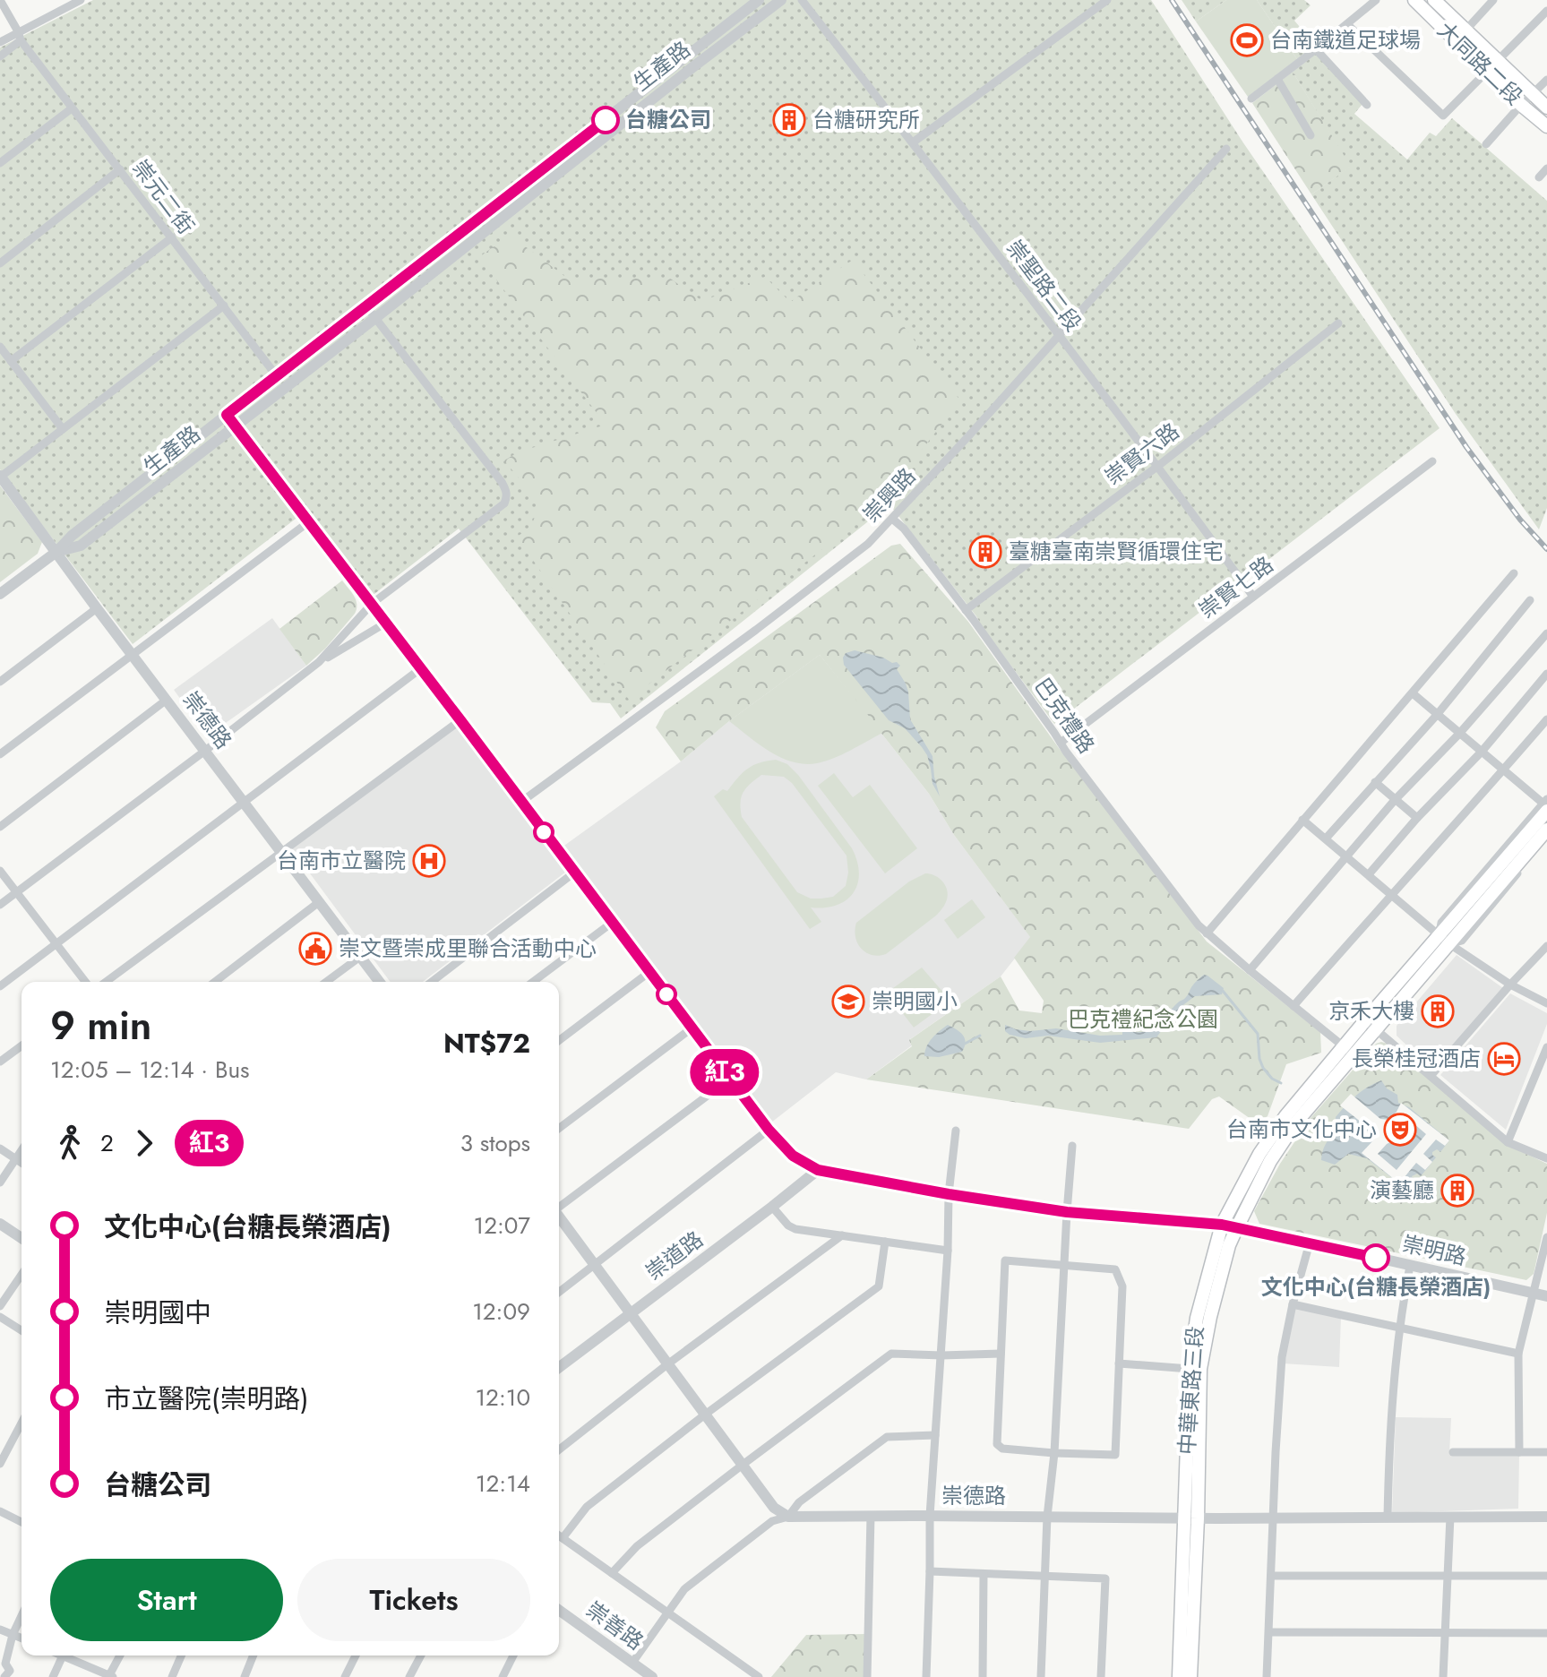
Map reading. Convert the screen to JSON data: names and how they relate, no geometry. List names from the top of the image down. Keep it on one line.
{"streets":{"main road":["大同路二段","中華東路三段"],"street":["生產路","崇元二街","崇聖路二段","崇賢六路","崇興路","崇賢七路","巴克禮路","崇德路","崇明路","崇道路","崇善路"]},"crossings":[["生產路","崇元二街"],["生產路","崇德路"],["生產路","崇明路"],["崇聖路二段","崇賢六路"],["崇聖路二段","崇興路"],["崇聖路二段","崇賢七路"],["崇賢六路","巴克禮路"],["崇興路","巴克禮路"],["崇興路","崇明路"],["崇賢七路","巴克禮路"],["巴克禮路","中華東路三段"],["崇德路","中華東路三段"],["崇明路","崇道路"],["崇明路","中華東路三段"]],"parks":["巴克禮紀念公園"],"places":{"sports":["台南鐵道足球場"],"other":["台糖公司","文化中心(台糖長榮酒店)"],"building":["台糖研究所","臺糖臺南崇賢循環住宅","京禾大樓","演藝廳"],"hospital":["台南市立醫院"],"public building":["崇文暨崇成里聯合活動中心"],"school or university":["崇明國小"],"hotel":["長榮桂冠酒店"],"theatre":["台南市文化中心"]},"lines":["bus line 紅3"],"page":{"on_map":"紅3","heading":["9 min","12:05 – 12:14 · Bus","NT$72"],"legs":["2","紅3","3 stops"],"list":[{"name":"文化中心(台糖長榮酒店)","value":"12:07"},{"name":"崇明國中","value":"12:09"},{"name":"市立醫院(崇明路)","value":"12:10"},{"name":"台糖公司","value":"12:14"}],"buttons":["Start","Tickets"]}}
